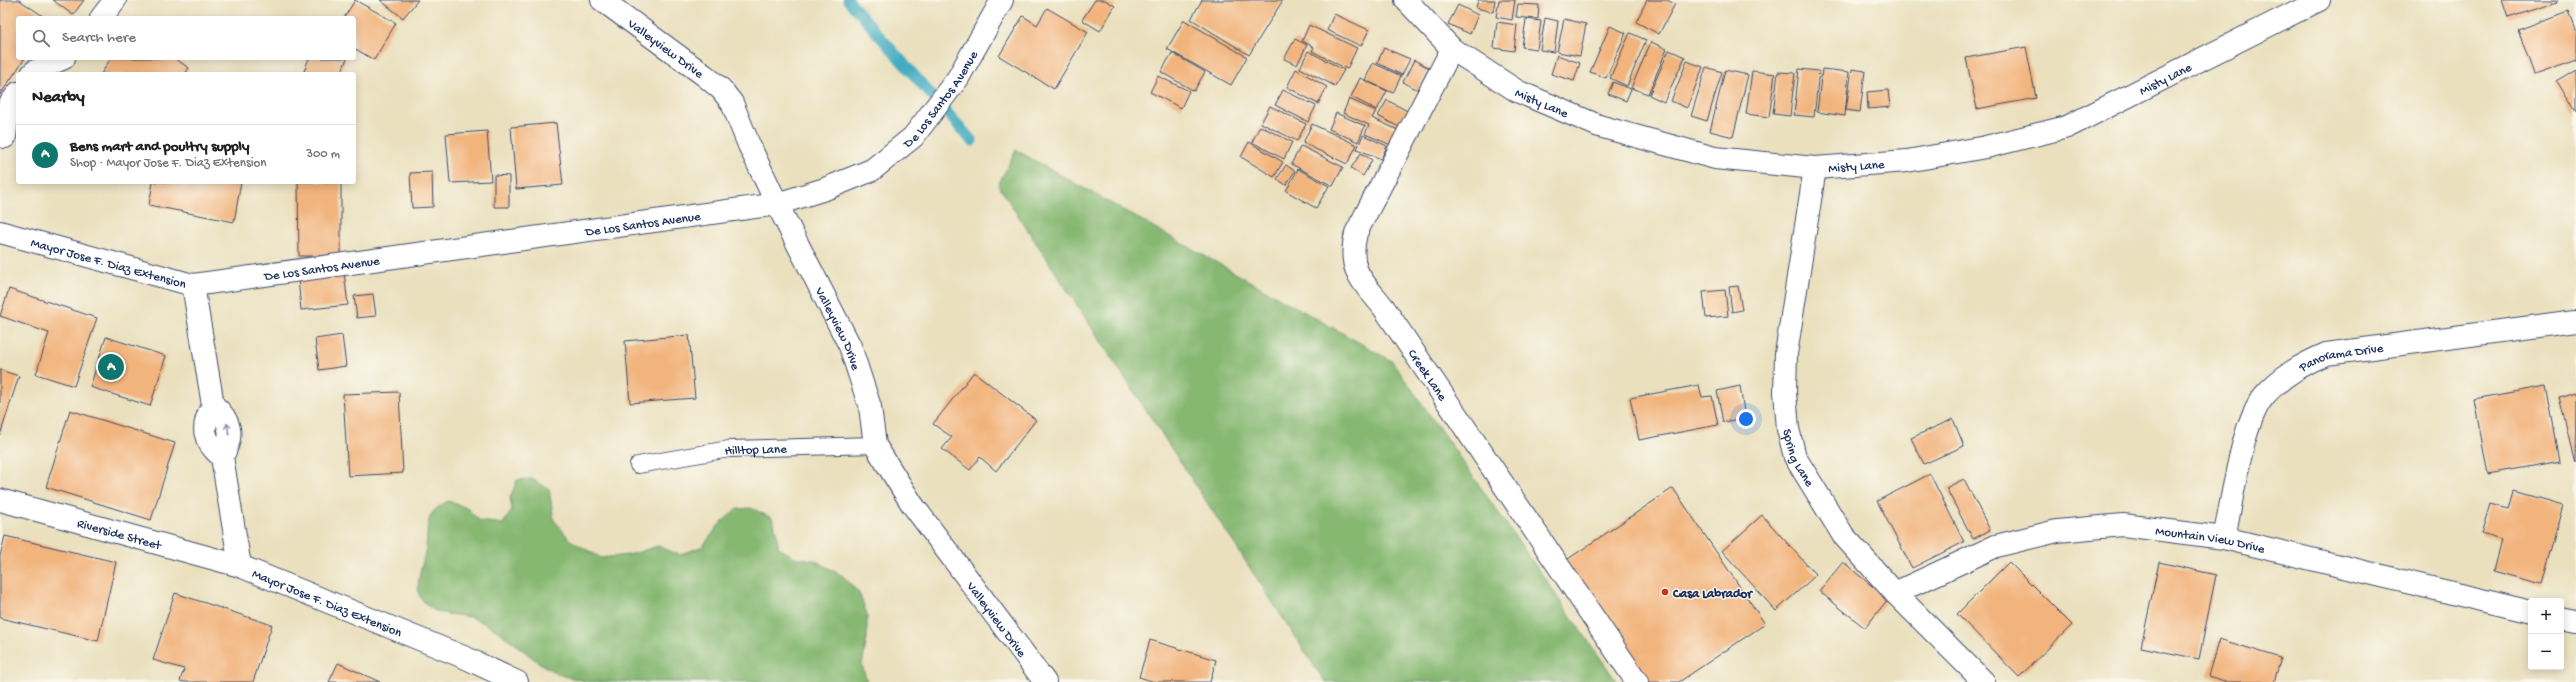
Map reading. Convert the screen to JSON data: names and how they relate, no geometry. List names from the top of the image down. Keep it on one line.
{"streets":{"street":["Valleyview Drive","Misty Lane","De Los Santos Avenue","Mayor Jose F. Diaz Extension","Panorama Drive","Creek Lane","Spring Lane","Riverside Street","Mountain View Drive"],"lane":["Hilltop Lane"]},"crossings":[["Valleyview Drive","De Los Santos Avenue"],["Valleyview Drive","Hilltop Lane"],["Misty Lane","Creek Lane"],["Misty Lane","Spring Lane"],["De Los Santos Avenue","Mayor Jose F. Diaz Extension"],["Mayor Jose F. Diaz Extension","Riverside Street"],["Panorama Drive","Mountain View Drive"],["Spring Lane","Mountain View Drive"]],"places":["Casa Labrador"],"page":{"search":"Search here","heading":"Nearby","list":[{"mark":"A","name":"Bens mart and poultry supply","note":"Shop · Mayor Jose F. Diaz Extension","value":"300 m"}],"pins":"A","map_buttons":["+","−"]}}
